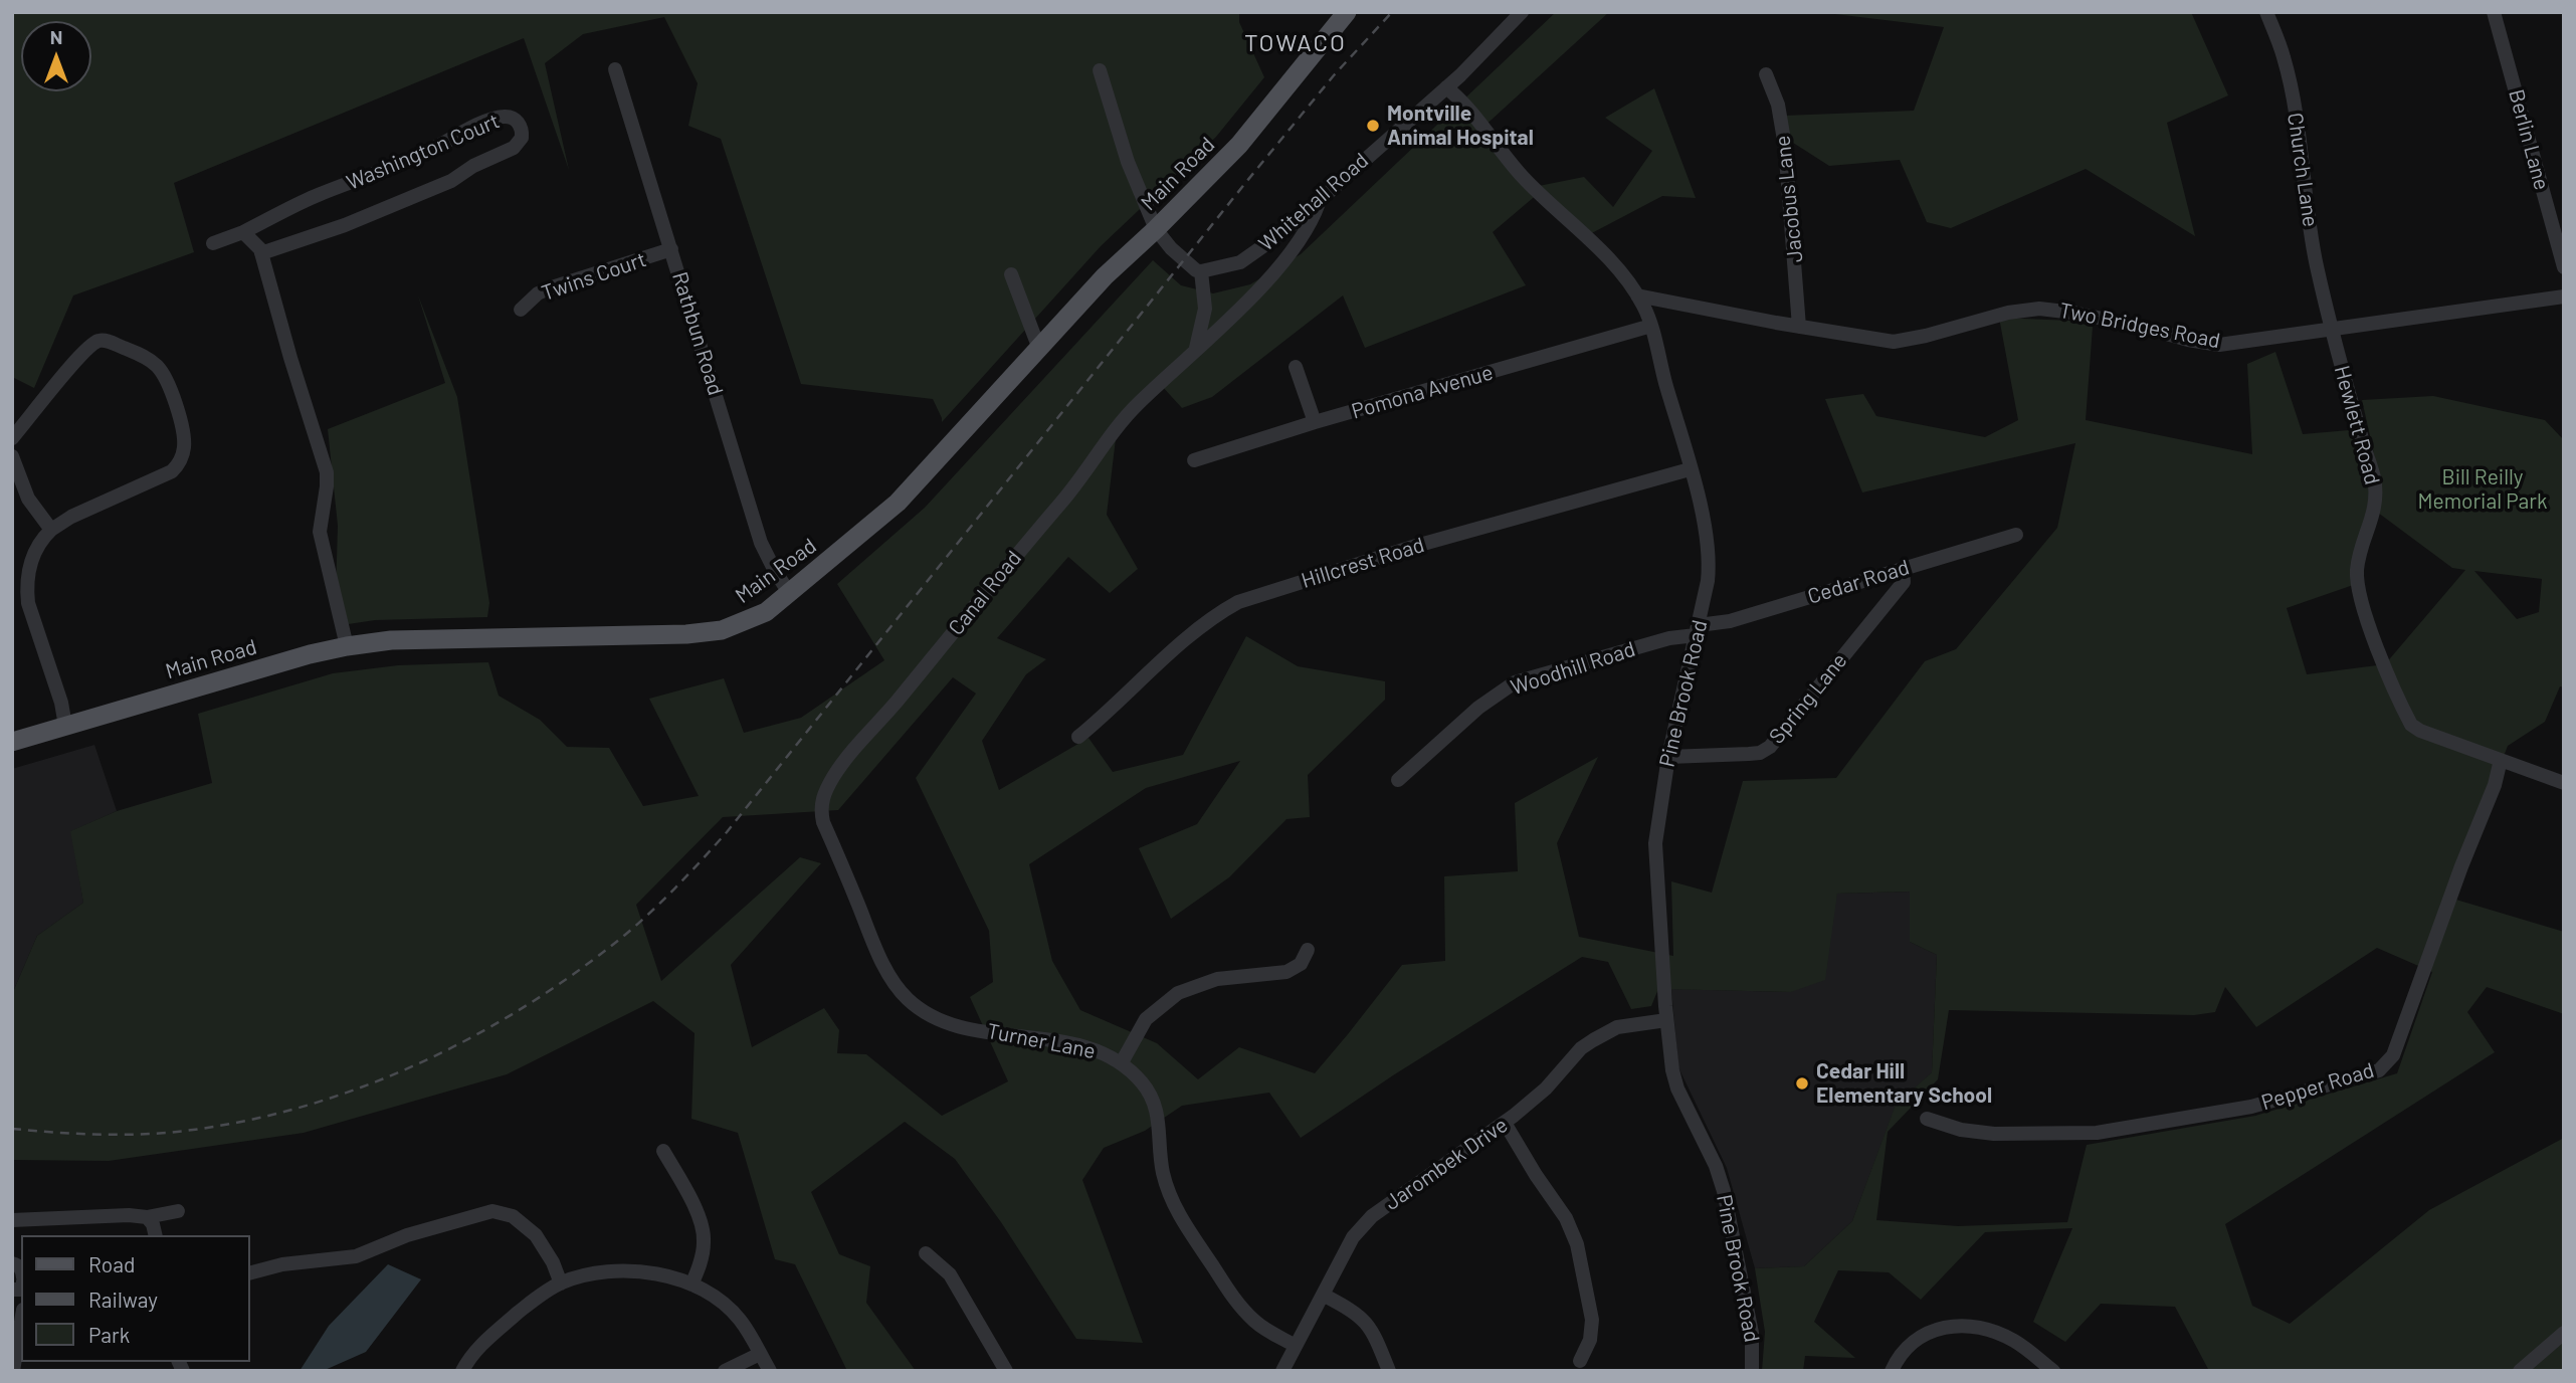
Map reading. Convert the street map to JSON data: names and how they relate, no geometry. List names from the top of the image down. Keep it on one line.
{"streets":{"main road":["Main Road"],"street":["Berlin Lane","Washington Court","Church Lane","Jacobus Lane","Whitehall Road","Twins Court","Two Bridges Road","Rathbun Road","Pomona Avenue","Hewlett Road","Hillcrest Road","Cedar Road","Canal Road","Woodhill Road","Pine Brook Road","Spring Lane","Turner Lane","Pepper Road","Jarombek Drive"]},"crossings":[["Church Lane","Two Bridges Road"],["Church Lane","Hewlett Road"],["Main Road","Rathbun Road"],["Jacobus Lane","Two Bridges Road"],["Whitehall Road","Canal Road"],["Whitehall Road","Pine Brook Road"],["Twins Court","Rathbun Road"],["Two Bridges Road","Hewlett Road"],["Two Bridges Road","Pine Brook Road"],["Pomona Avenue","Pine Brook Road"],["Hewlett Road","Pepper Road"],["Hillcrest Road","Pine Brook Road"],["Cedar Road","Woodhill Road"],["Cedar Road","Pine Brook Road"],["Cedar Road","Spring Lane"],["Canal Road","Turner Lane"],["Woodhill Road","Pine Brook Road"],["Pine Brook Road","Spring Lane"],["Pine Brook Road","Jarombek Drive"],["Turner Lane","Jarombek Drive"]],"districts":["TOWACO"],"parks":["Bill Reilly Memorial Park"],"places":["Montville Animal Hospital","Cedar Hill Elementary School"],"legend":["Road","Railway","Park"],"north":"top"}
